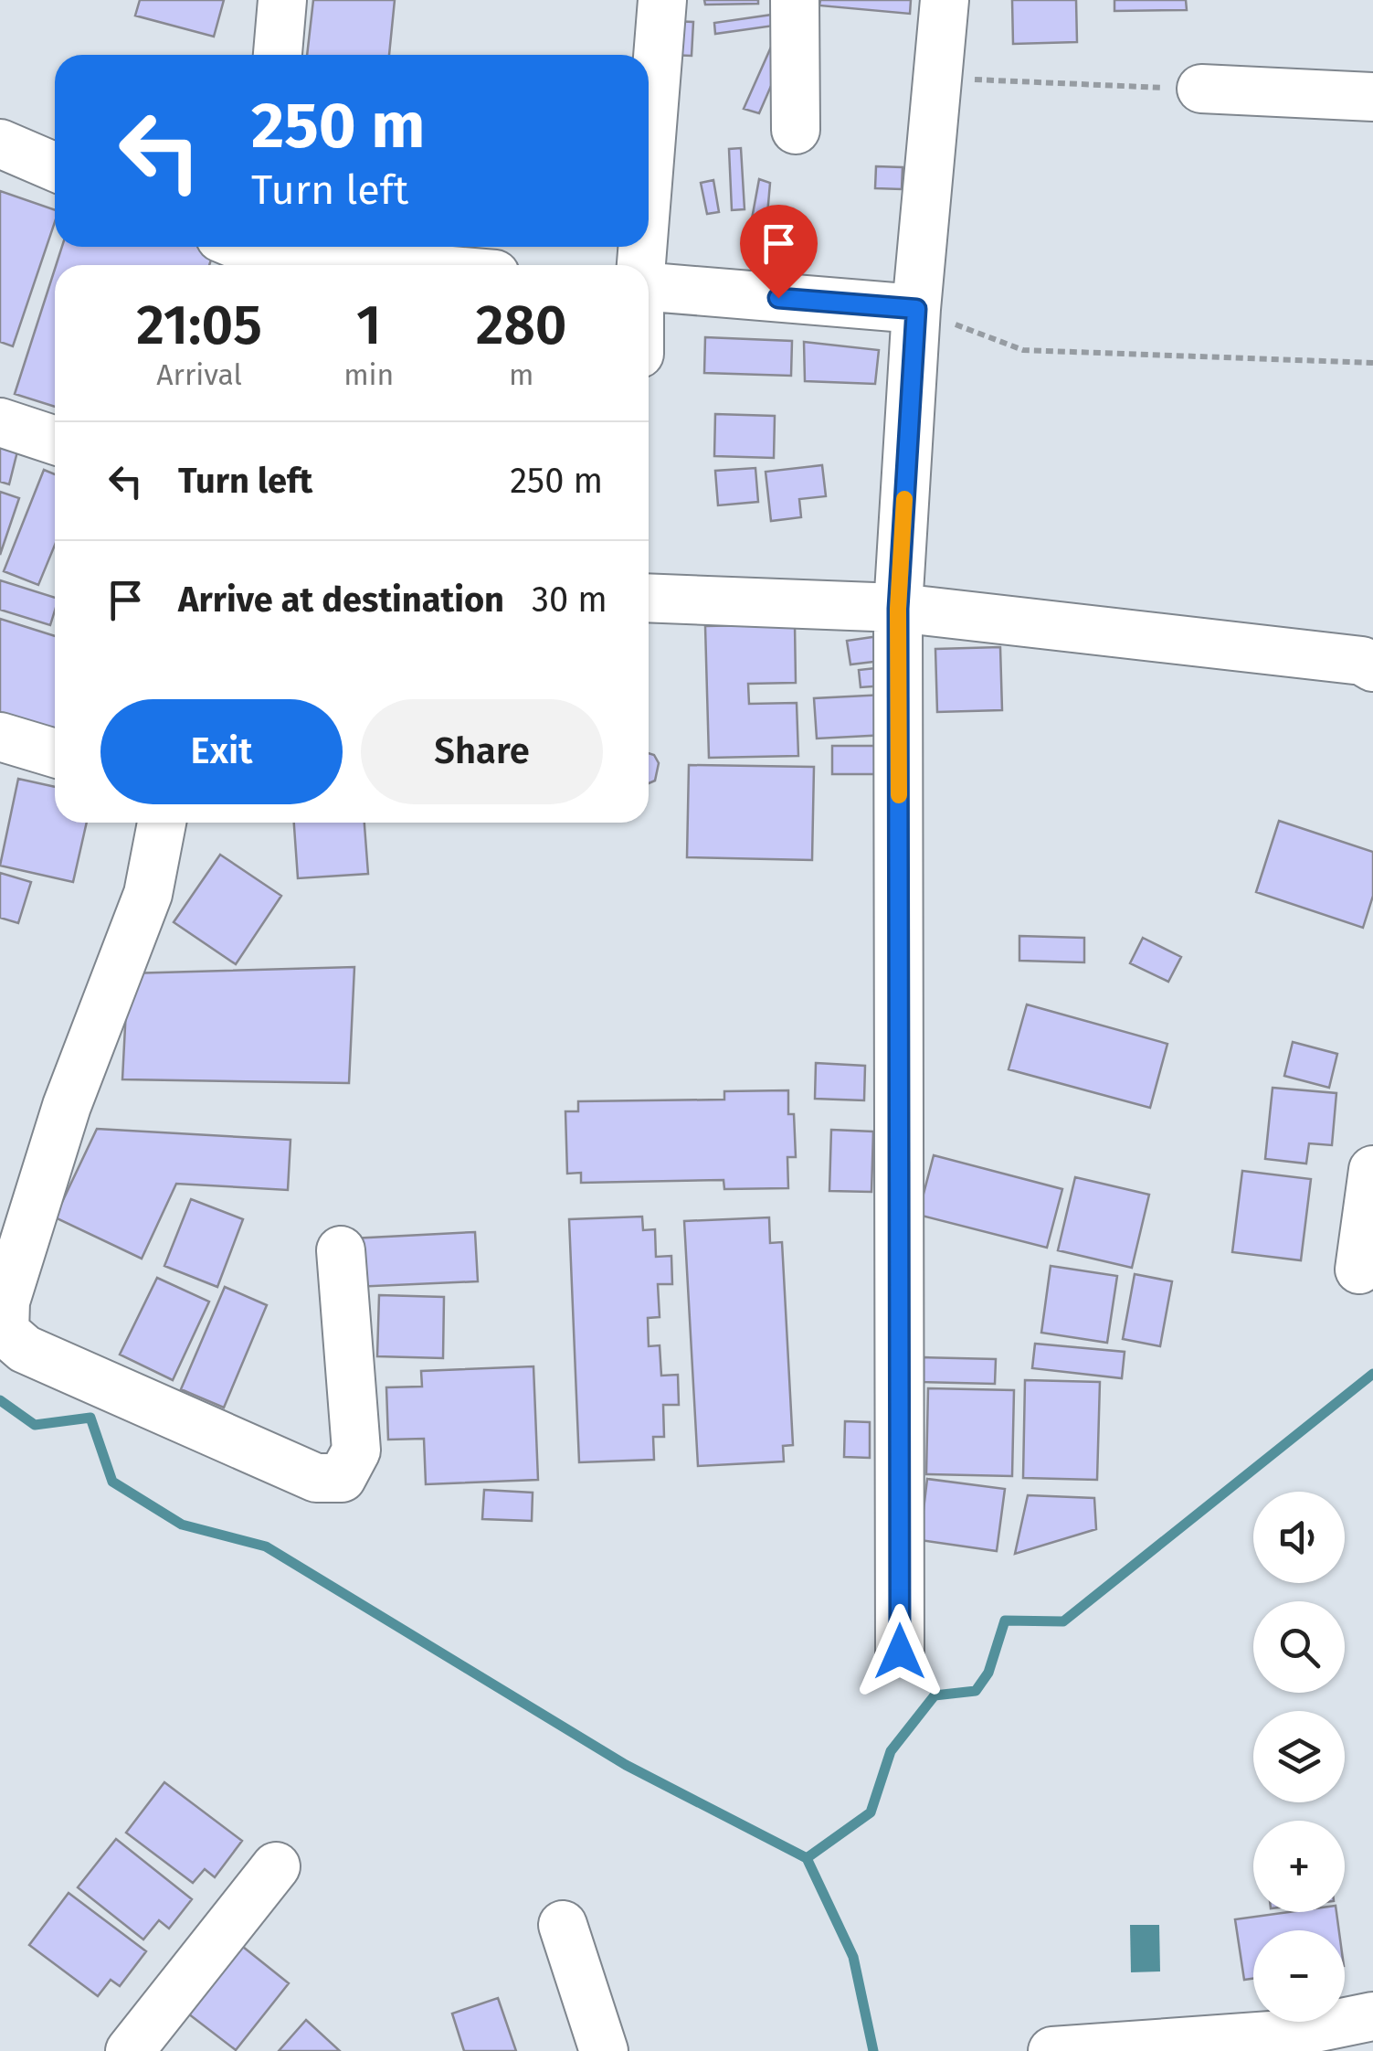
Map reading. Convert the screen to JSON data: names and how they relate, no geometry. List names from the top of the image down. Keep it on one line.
{"page":{"turn":["250 m","Turn left"],"eta":["21:05","Arrival","1","min","280","m"],"list":[{"name":"Turn left","value":"250 m"},{"name":"Arrive at destination","value":"30 m"}],"buttons":["Exit","Share"],"map_buttons":["+","−"]}}
